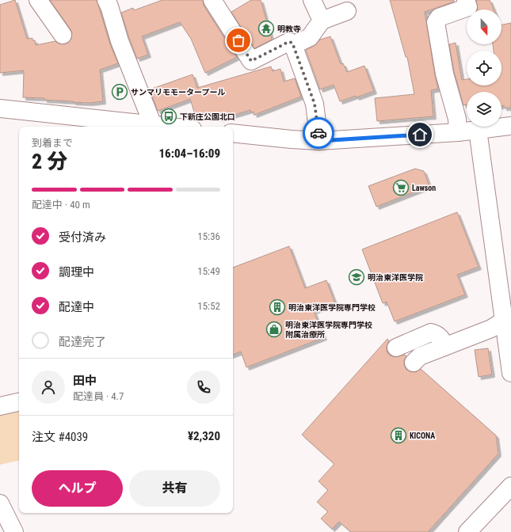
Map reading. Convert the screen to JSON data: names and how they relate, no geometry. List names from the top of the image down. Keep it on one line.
{"places":{"temple":["明教寺"],"parking":["サンマリモモータープール"],"bus stop":["下新庄公園北口"],"supermarket":["Lawson"],"school or university":["明治東洋医学院"],"building":["明治東洋医学院専門学校","KICONA"],"shop":["明治東洋医学院専門学校 附属治療所"]},"north":"bottom","page":{"heading":["2 分","到着まで","16:04–16:09"],"panel":["田中","配達員 · 4.7","注文 #4039","¥2,320"],"bar":"配達中 · 40 m","list":[["受付済み","15:36"],["調理中","15:49"],["配達中","15:52"],"配達完了"],"buttons":["ヘルプ","共有"]}}
